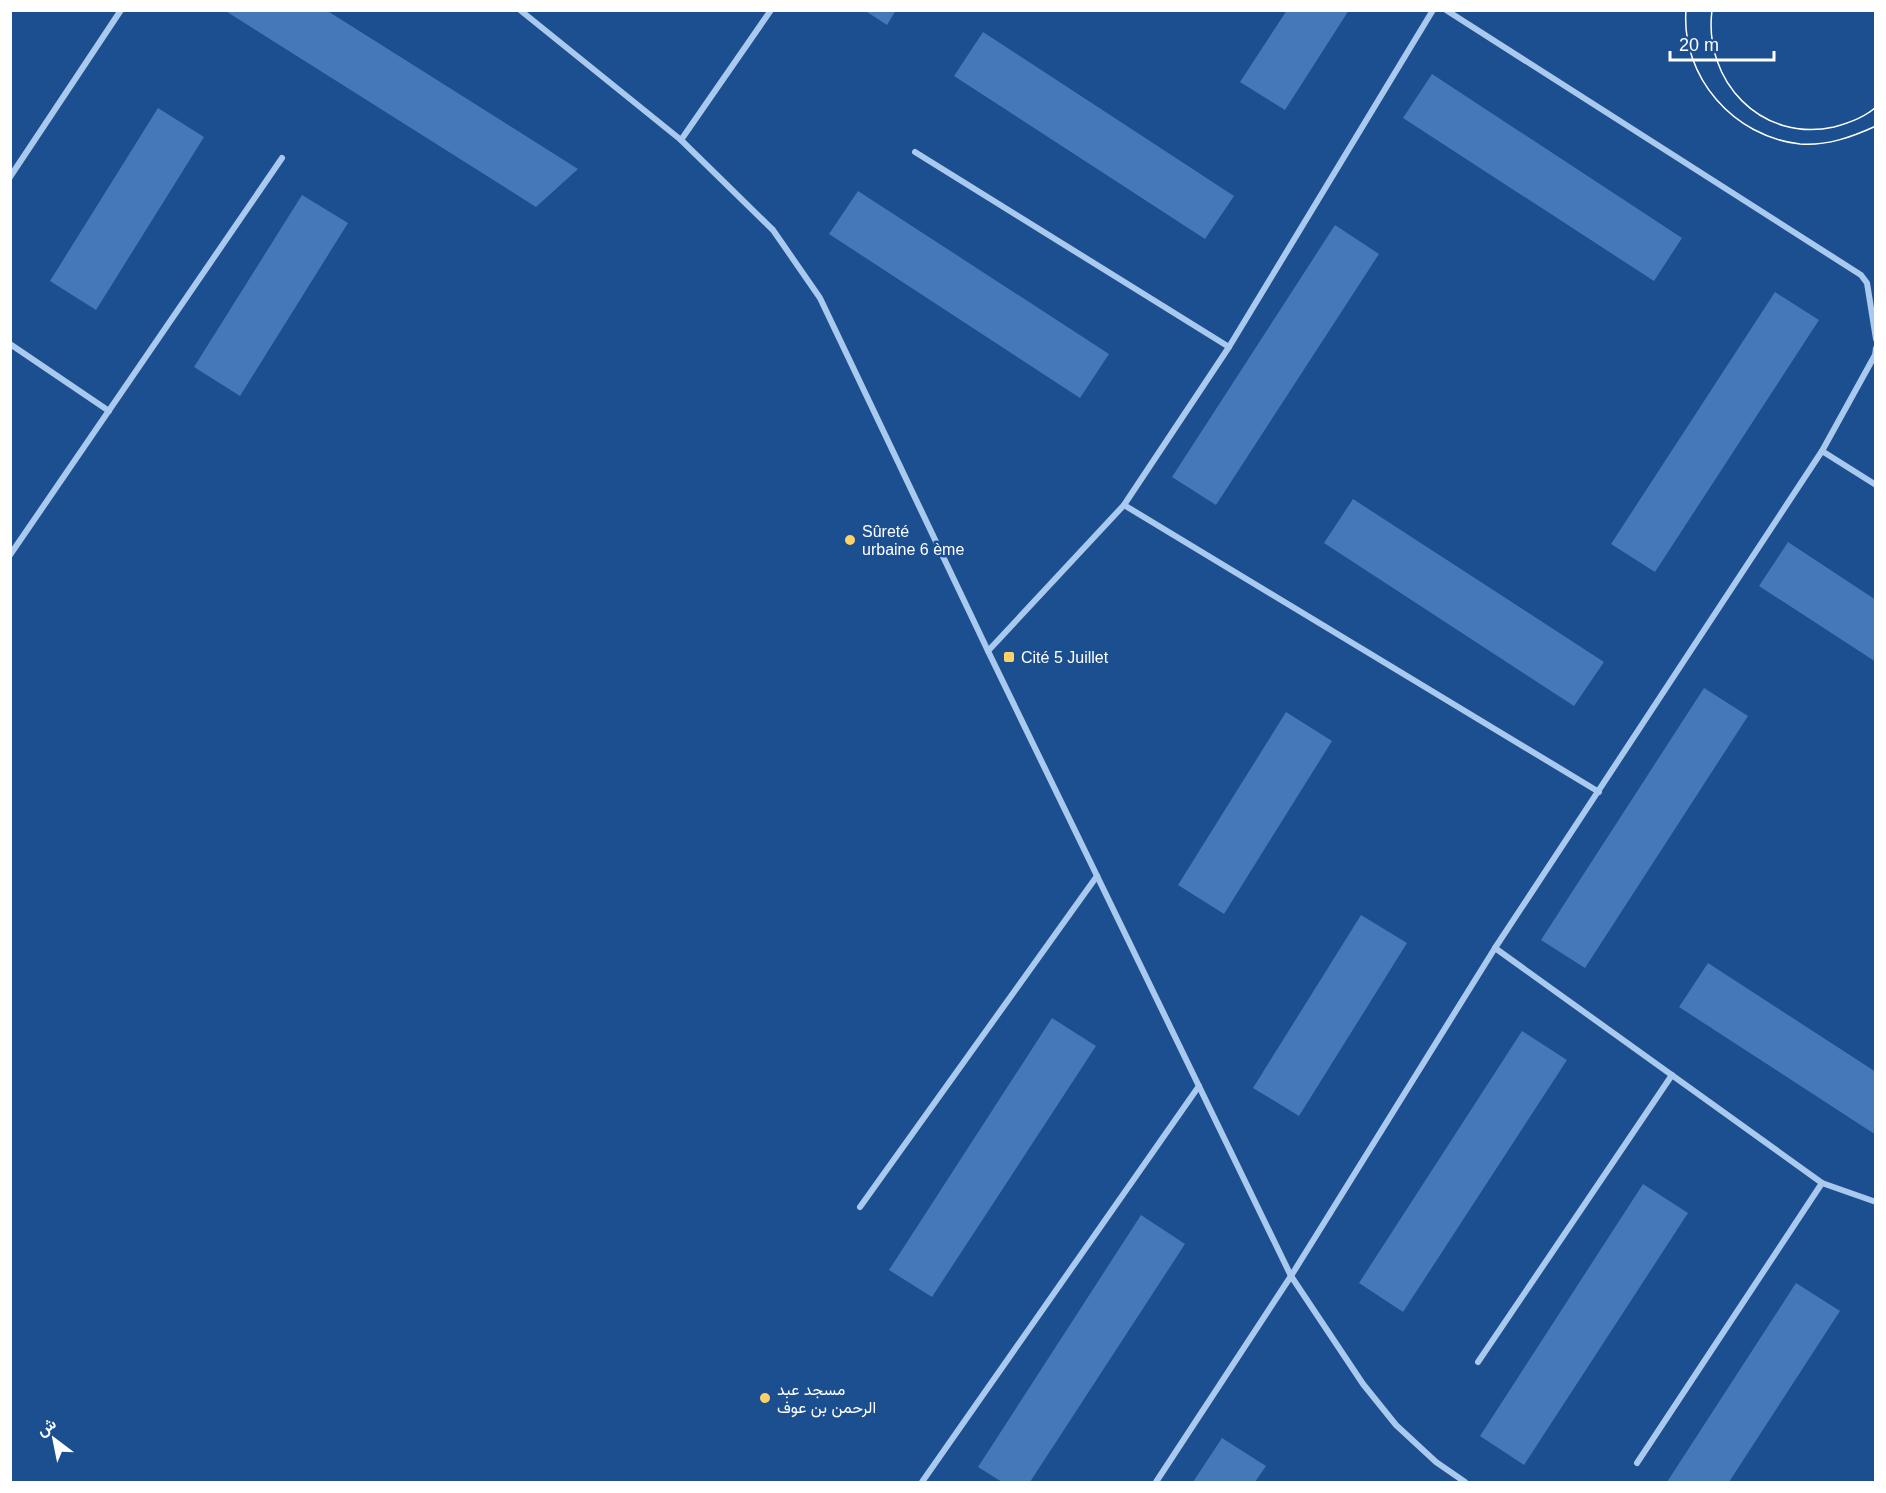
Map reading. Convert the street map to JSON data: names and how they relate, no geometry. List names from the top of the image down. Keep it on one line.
{"places":{"other":["Sûreté urbaine 6 ème","مسجد عبد الرحمن بن عوف"],"transit":["Cité 5 Juillet"]},"scale_bar":"20 m","north":"top left"}
